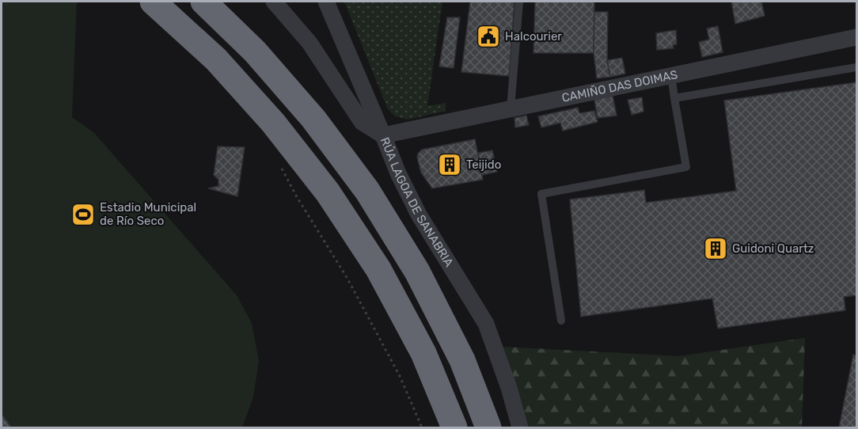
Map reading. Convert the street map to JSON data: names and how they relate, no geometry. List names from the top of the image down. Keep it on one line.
{"streets":{"street":["CAMIÑO DAS DOIMAS","RÚA LAGOA DE SANABRIA"]},"crossings":[["CAMIÑO DAS DOIMAS","RÚA LAGOA DE SANABRIA"]],"places":{"public building":["Halcourier"],"building":["Teijido","Guidoni Quartz"],"sports":["Estadio Municipal de Río Seco"]}}
